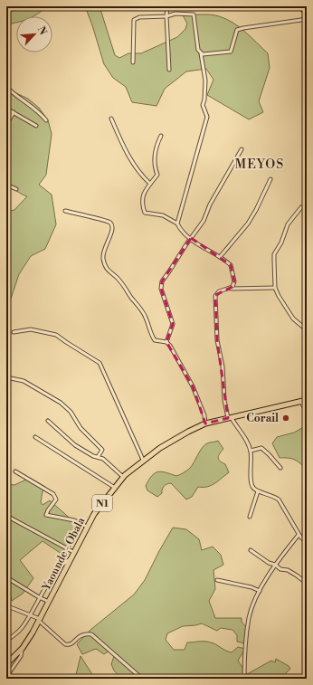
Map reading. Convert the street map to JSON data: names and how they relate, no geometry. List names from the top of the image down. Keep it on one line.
{"streets":{"highway":["N1","Yaounde - Obala"]},"districts":["MEYOS"],"places":["Corail"],"north":"top right"}
